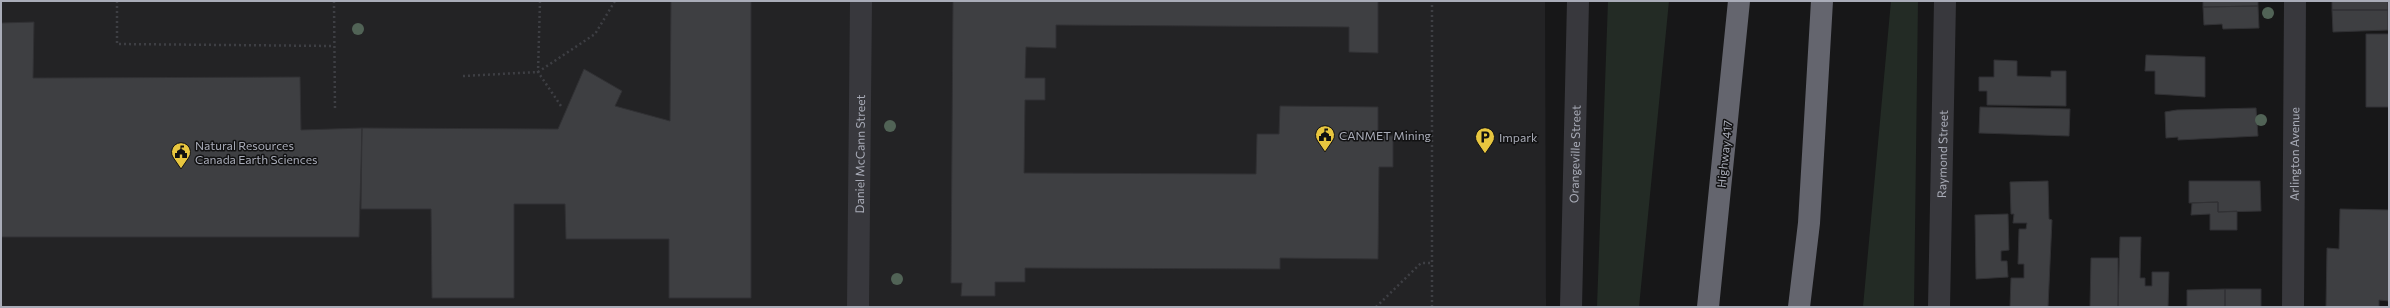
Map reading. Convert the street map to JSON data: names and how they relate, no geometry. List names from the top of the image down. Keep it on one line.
{"streets":{"highway":["Highway 417"],"street":["Daniel McCann Street","Orangeville Street","Raymond Street","Arlington Avenue"]},"places":{"public building":["CANMET Mining","Natural Resources Canada Earth Sciences"],"parking":["Impark"]}}
